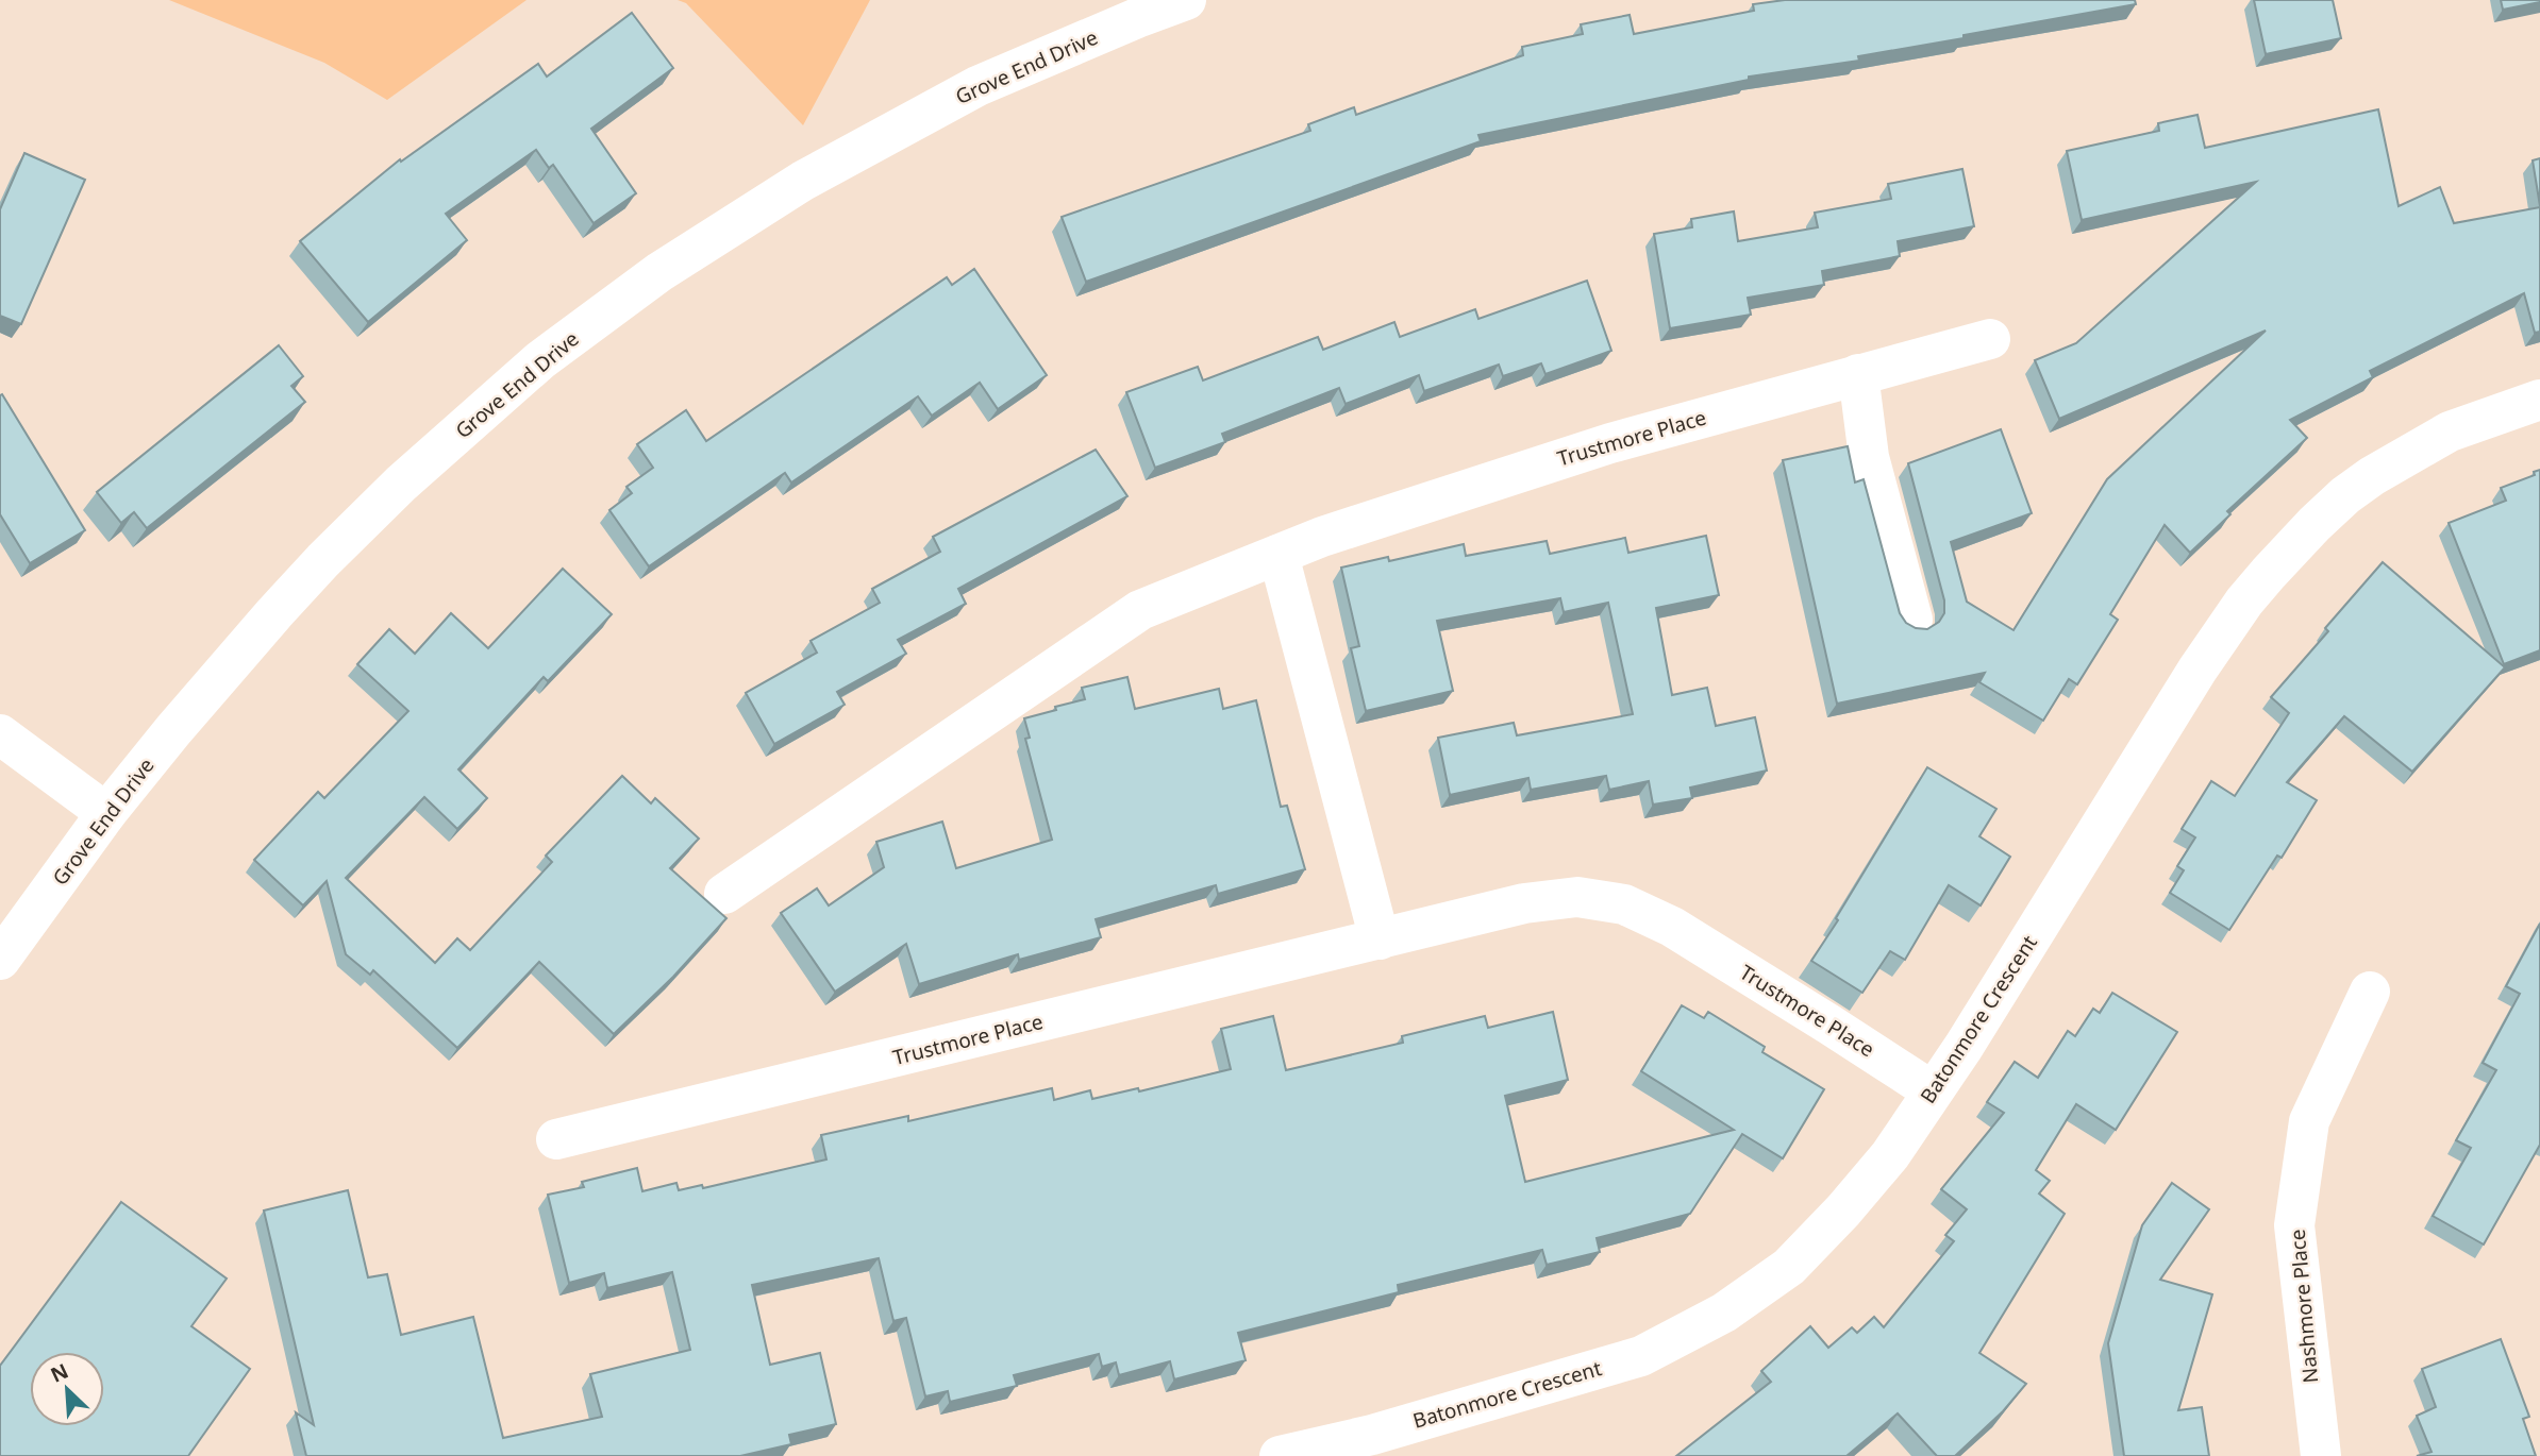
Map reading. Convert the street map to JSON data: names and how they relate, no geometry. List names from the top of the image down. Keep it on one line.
{"streets":{"street":["Grove End Drive","Trustmore Place","Batonmore Crescent","Nashmore Place"]},"crossings":[["Trustmore Place","Batonmore Crescent"]],"north":"top left"}
